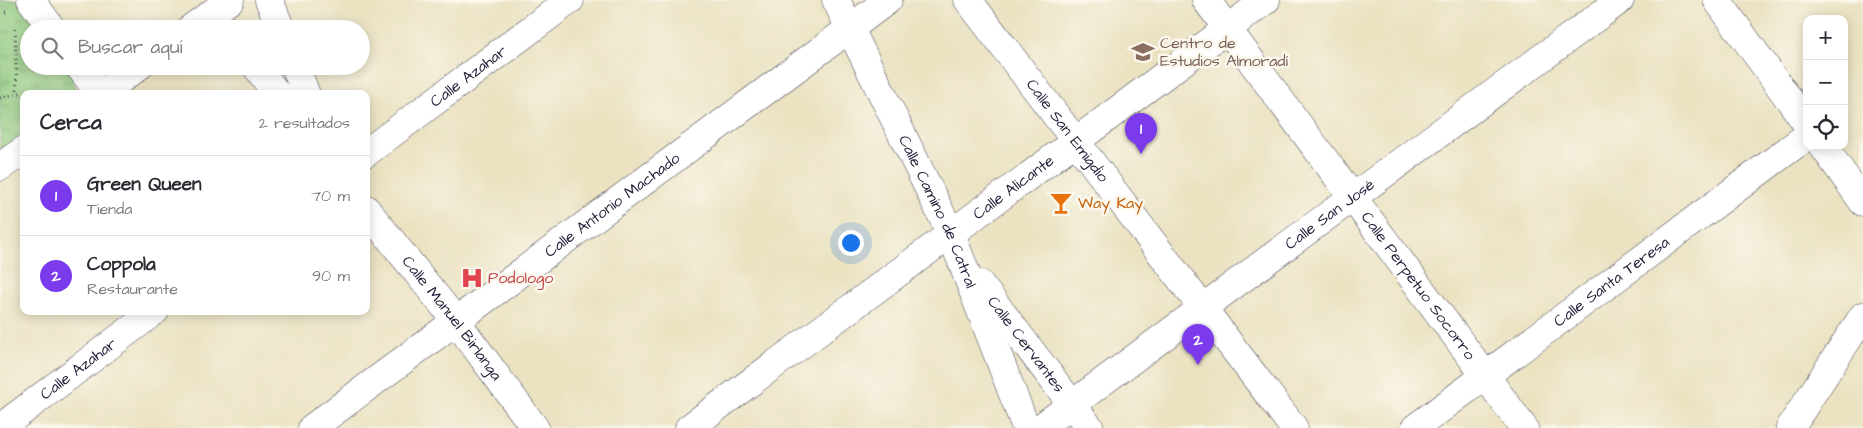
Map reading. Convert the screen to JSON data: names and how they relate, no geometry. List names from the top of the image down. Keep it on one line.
{"streets":{"street":["Calle Azahar","Calle San Emigdio","Calle Alicante","Calle Antonio Machado","Calle Camino de Catral","Calle San José","Calle Santa Teresa","Calle Perpetuo Socorro","Calle Manuel Birlanga","Calle Cervantes"]},"crossings":[["Calle San Emigdio","Calle Alicante"],["Calle San Emigdio","Calle San José"],["Calle Alicante","Calle Camino de Catral"],["Calle Alicante","Calle Perpetuo Socorro"],["Calle Antonio Machado","Calle Camino de Catral"],["Calle Antonio Machado","Calle Manuel Birlanga"],["Calle Camino de Catral","Calle Cervantes"],["Calle San José","Calle Perpetuo Socorro"],["Calle San José","Calle Cervantes"],["Calle Santa Teresa","Calle Perpetuo Socorro"]],"places":{"school or university":["Centro de Estudios Almoradí"],"bar":["Way Kay"],"hospital":["Podologo"]},"page":{"map_buttons":["+","−"],"search":"Buscar aquí","heading":["Cerca","2 resultados"],"pins":["1","2"],"list":[{"mark":"1","name":"Green Queen","note":"Tienda","value":"70 m"},{"mark":"2","name":"Coppola","note":"Restaurante","value":"90 m"}]}}
